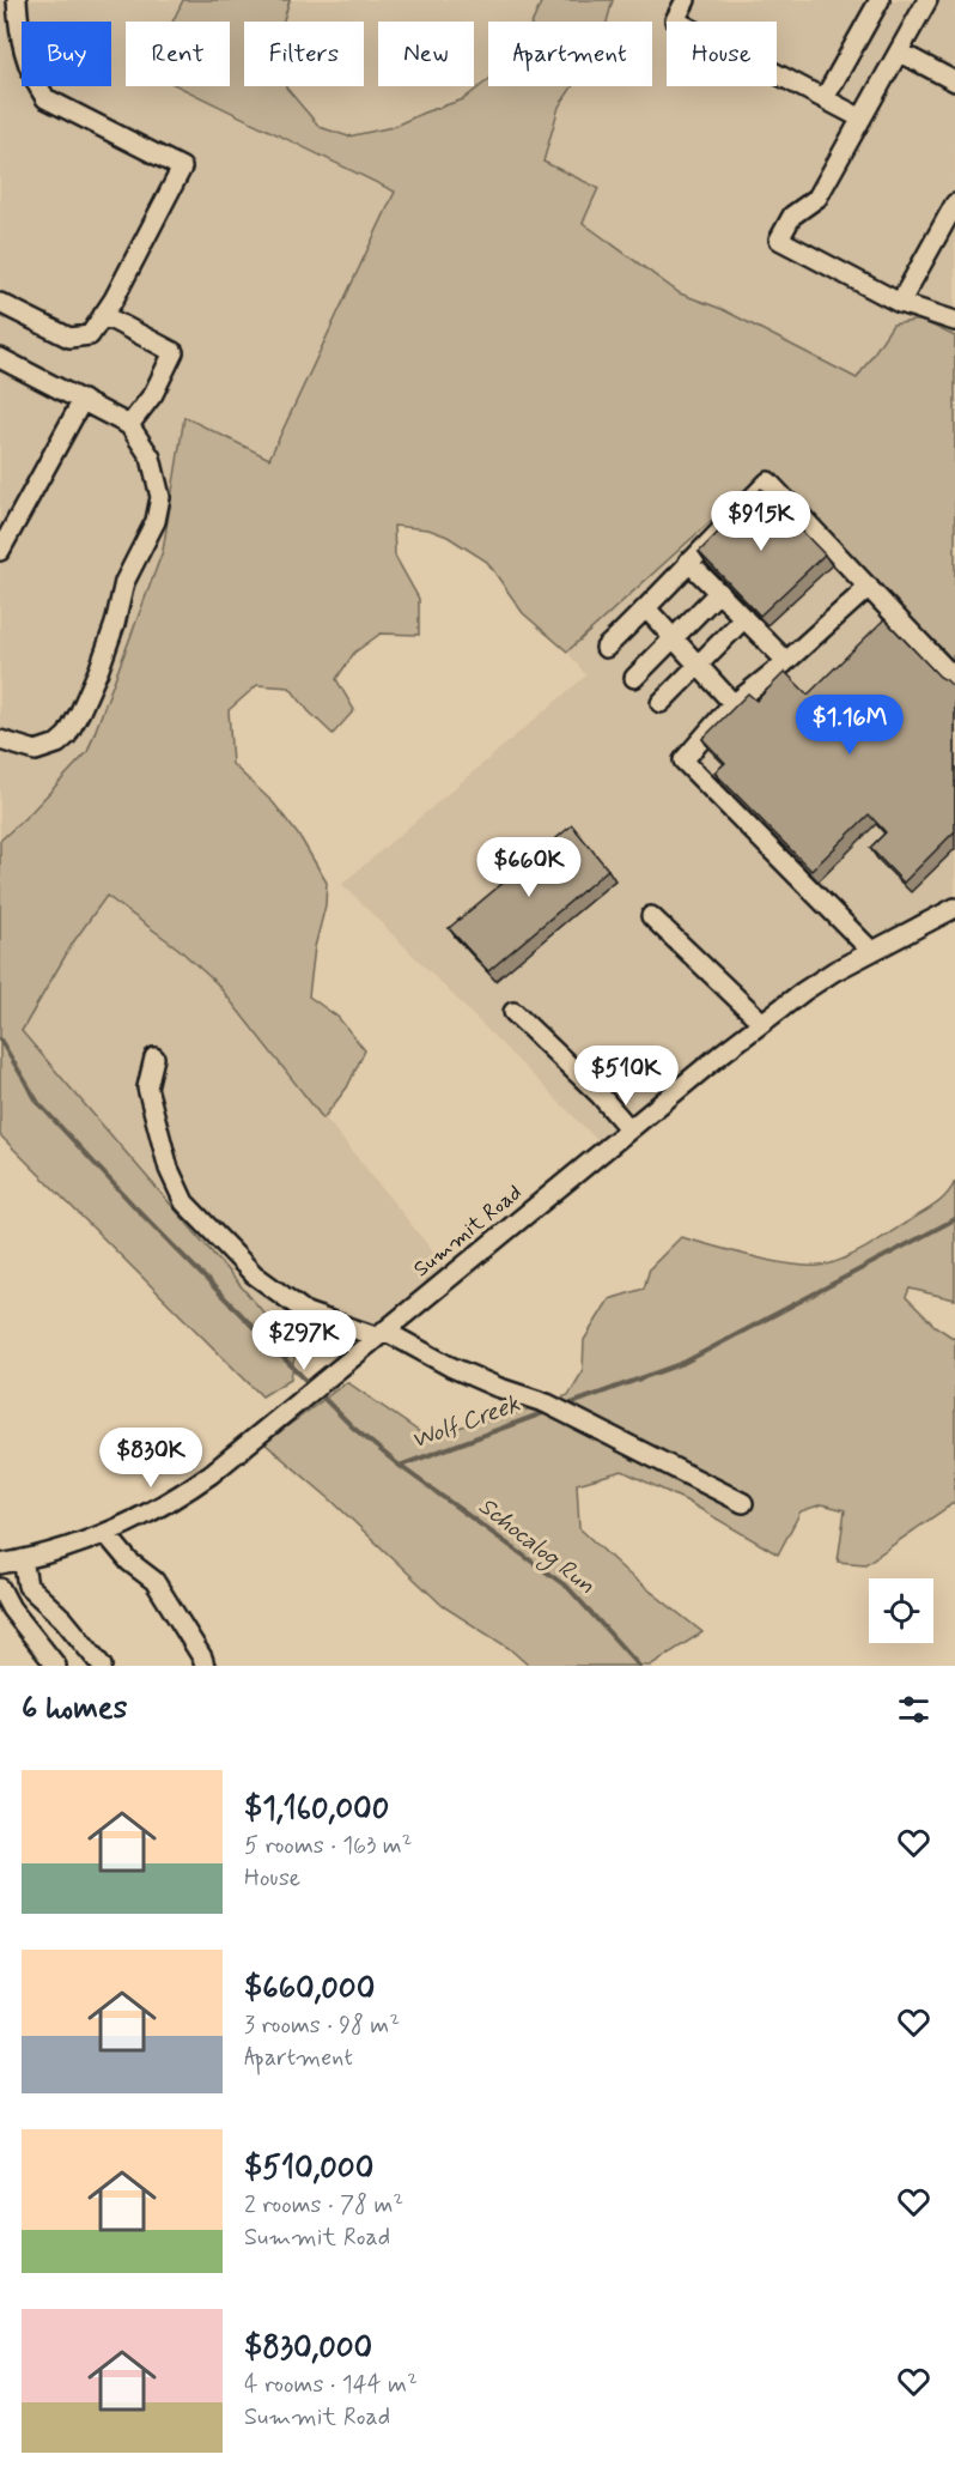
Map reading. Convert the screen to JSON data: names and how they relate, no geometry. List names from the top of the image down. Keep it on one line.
{"streets":{"street":["Summit Road"]},"water":["Wolf Creek","Schocalog Run"],"page":{"chip":["Buy","Rent","Filters","New","Apartment","House"],"price":["$915K","$1.16M","$660K","$510K","$297K","$830K"],"heading":"6 homes","list":[{"name":"$1,160,000","note":"5 rooms · 163 m² · House"},{"name":"$660,000","note":"3 rooms · 98 m² · Apartment"},{"name":"$510,000","note":"2 rooms · 78 m² · Summit Road"},{"name":"$830,000","note":"4 rooms · 144 m² · Summit Road"}]}}
